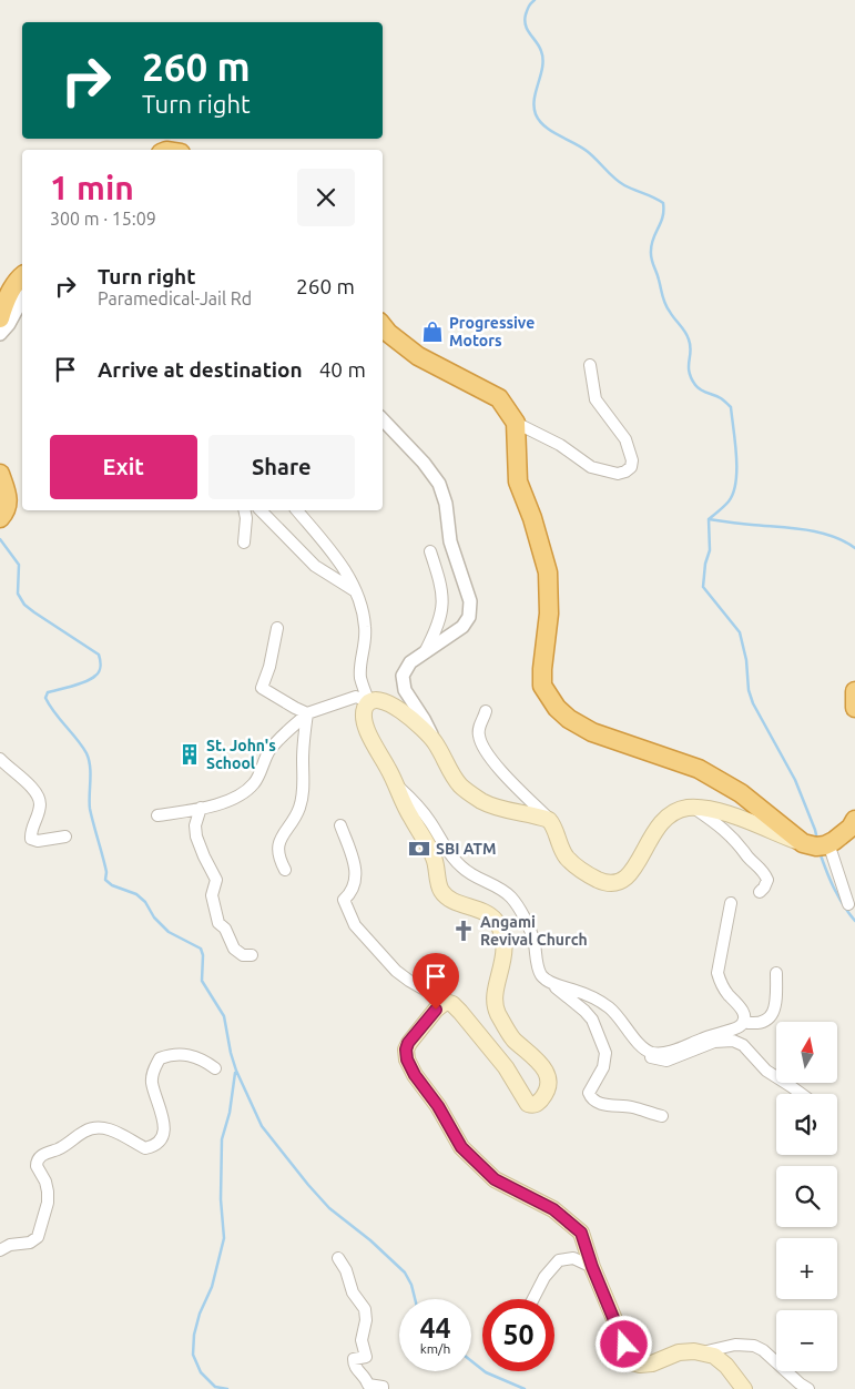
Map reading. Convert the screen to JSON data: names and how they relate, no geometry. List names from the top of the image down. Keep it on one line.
{"places":{"shop":["Progressive Motors"],"building":["St. John's School"],"bank":["SBI ATM"],"church":["Angami Revival Church"]},"north":"top","page":{"turn":["260 m","Turn right"],"heading":["1 min","300 m · 15:09"],"list":[{"name":"Turn right","note":"Paramedical-Jail Rd","value":"260 m"},{"name":"Arrive at destination","value":"40 m"}],"buttons":["Exit","Share"],"map_buttons":["+","−"],"speed":"44 km/h","limit":"50"}}
